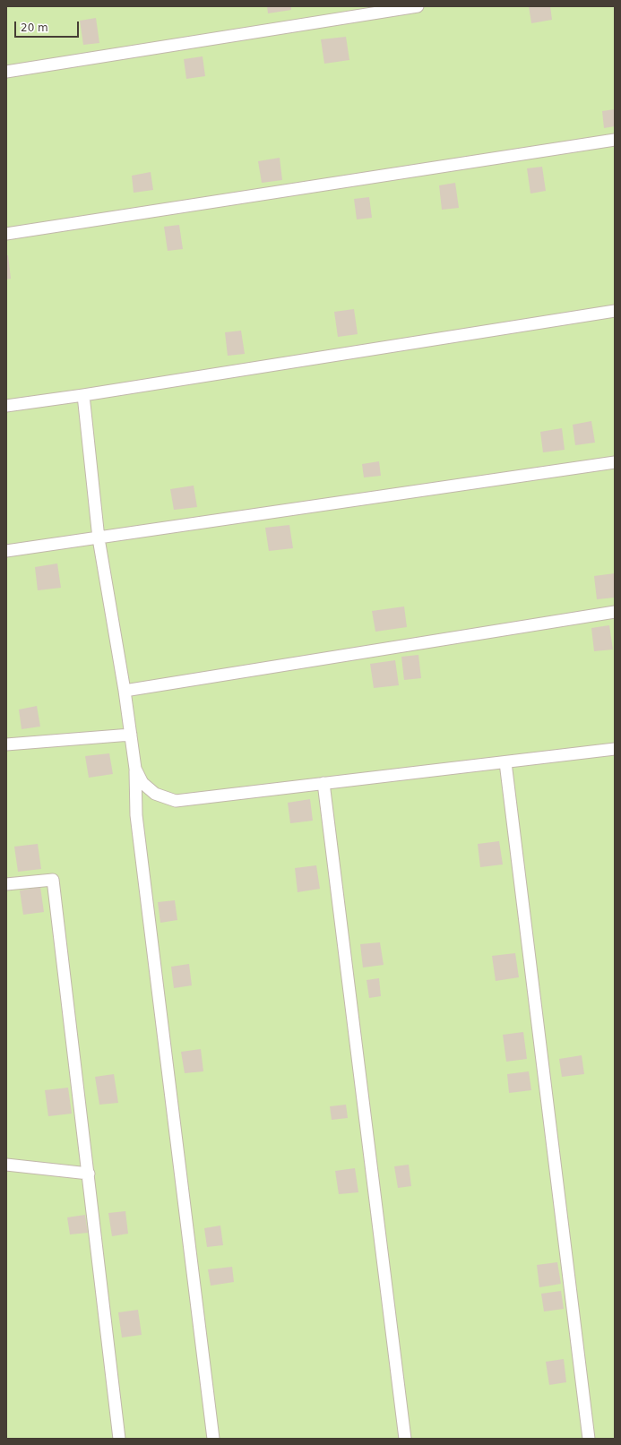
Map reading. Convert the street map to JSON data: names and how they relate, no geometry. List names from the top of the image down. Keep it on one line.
{"scale_bar":"20 m"}
